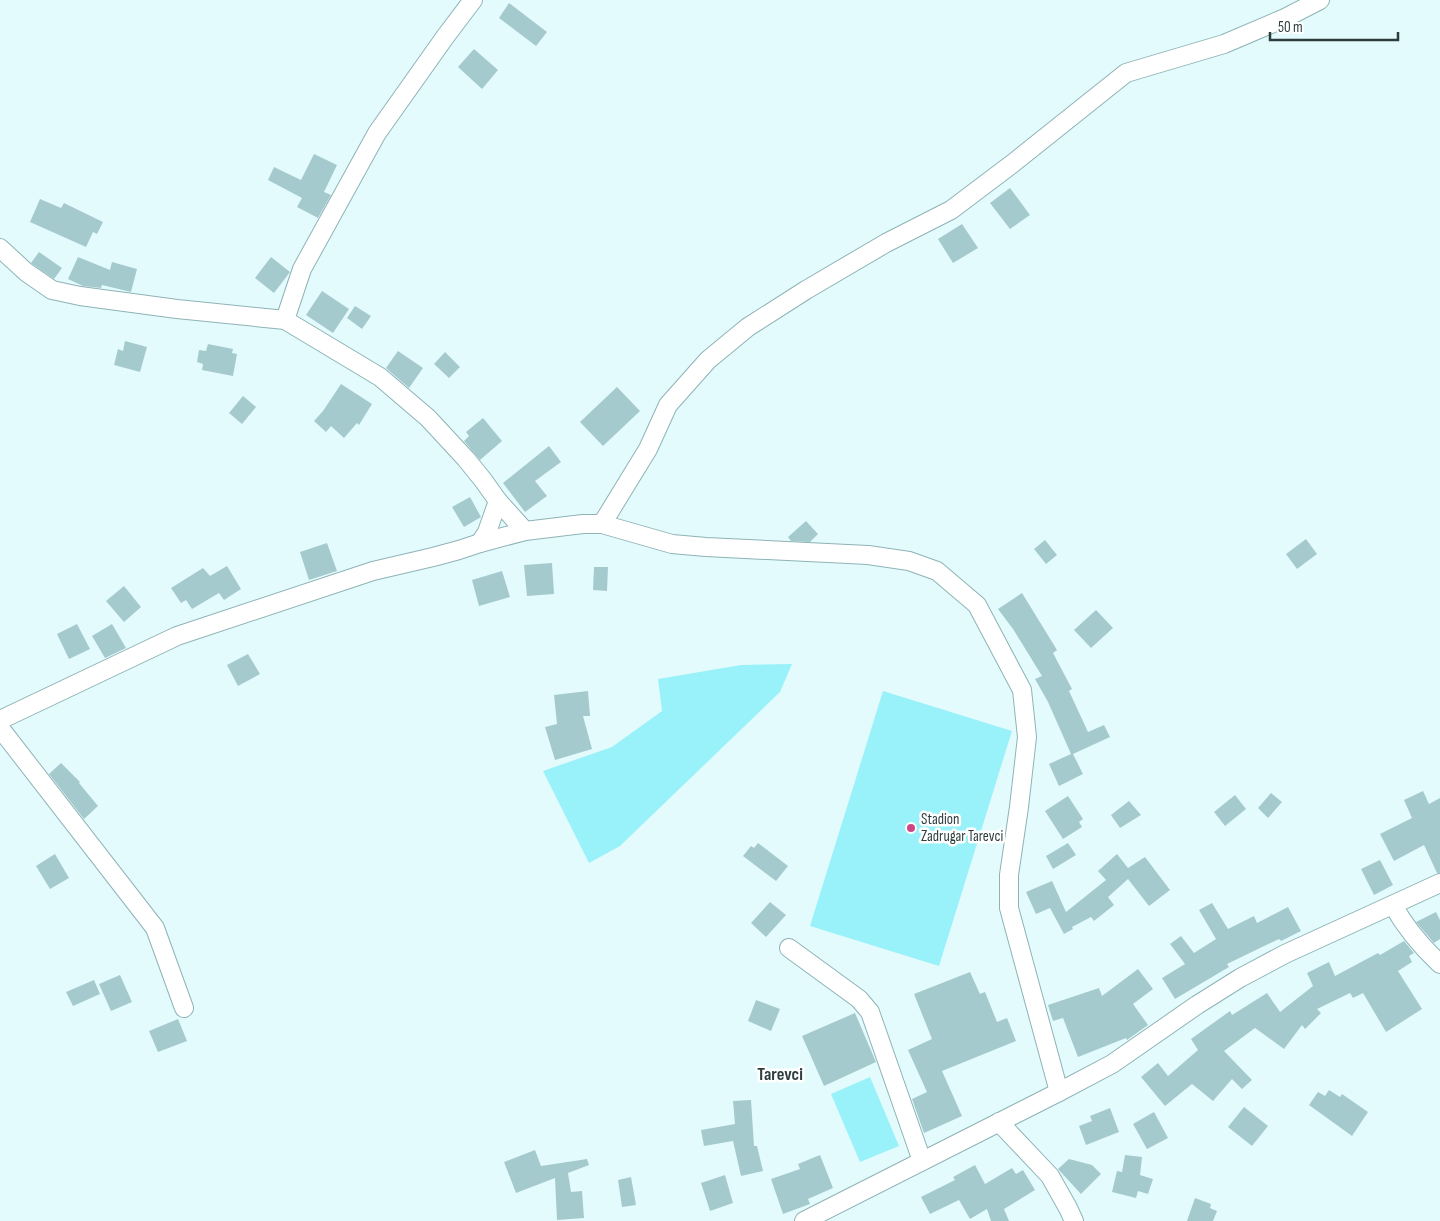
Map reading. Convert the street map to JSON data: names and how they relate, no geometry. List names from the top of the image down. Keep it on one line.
{"districts":["Tarevci"],"places":["Stadion Zadrugar Tarevci"],"scale_bar":"50 m"}
